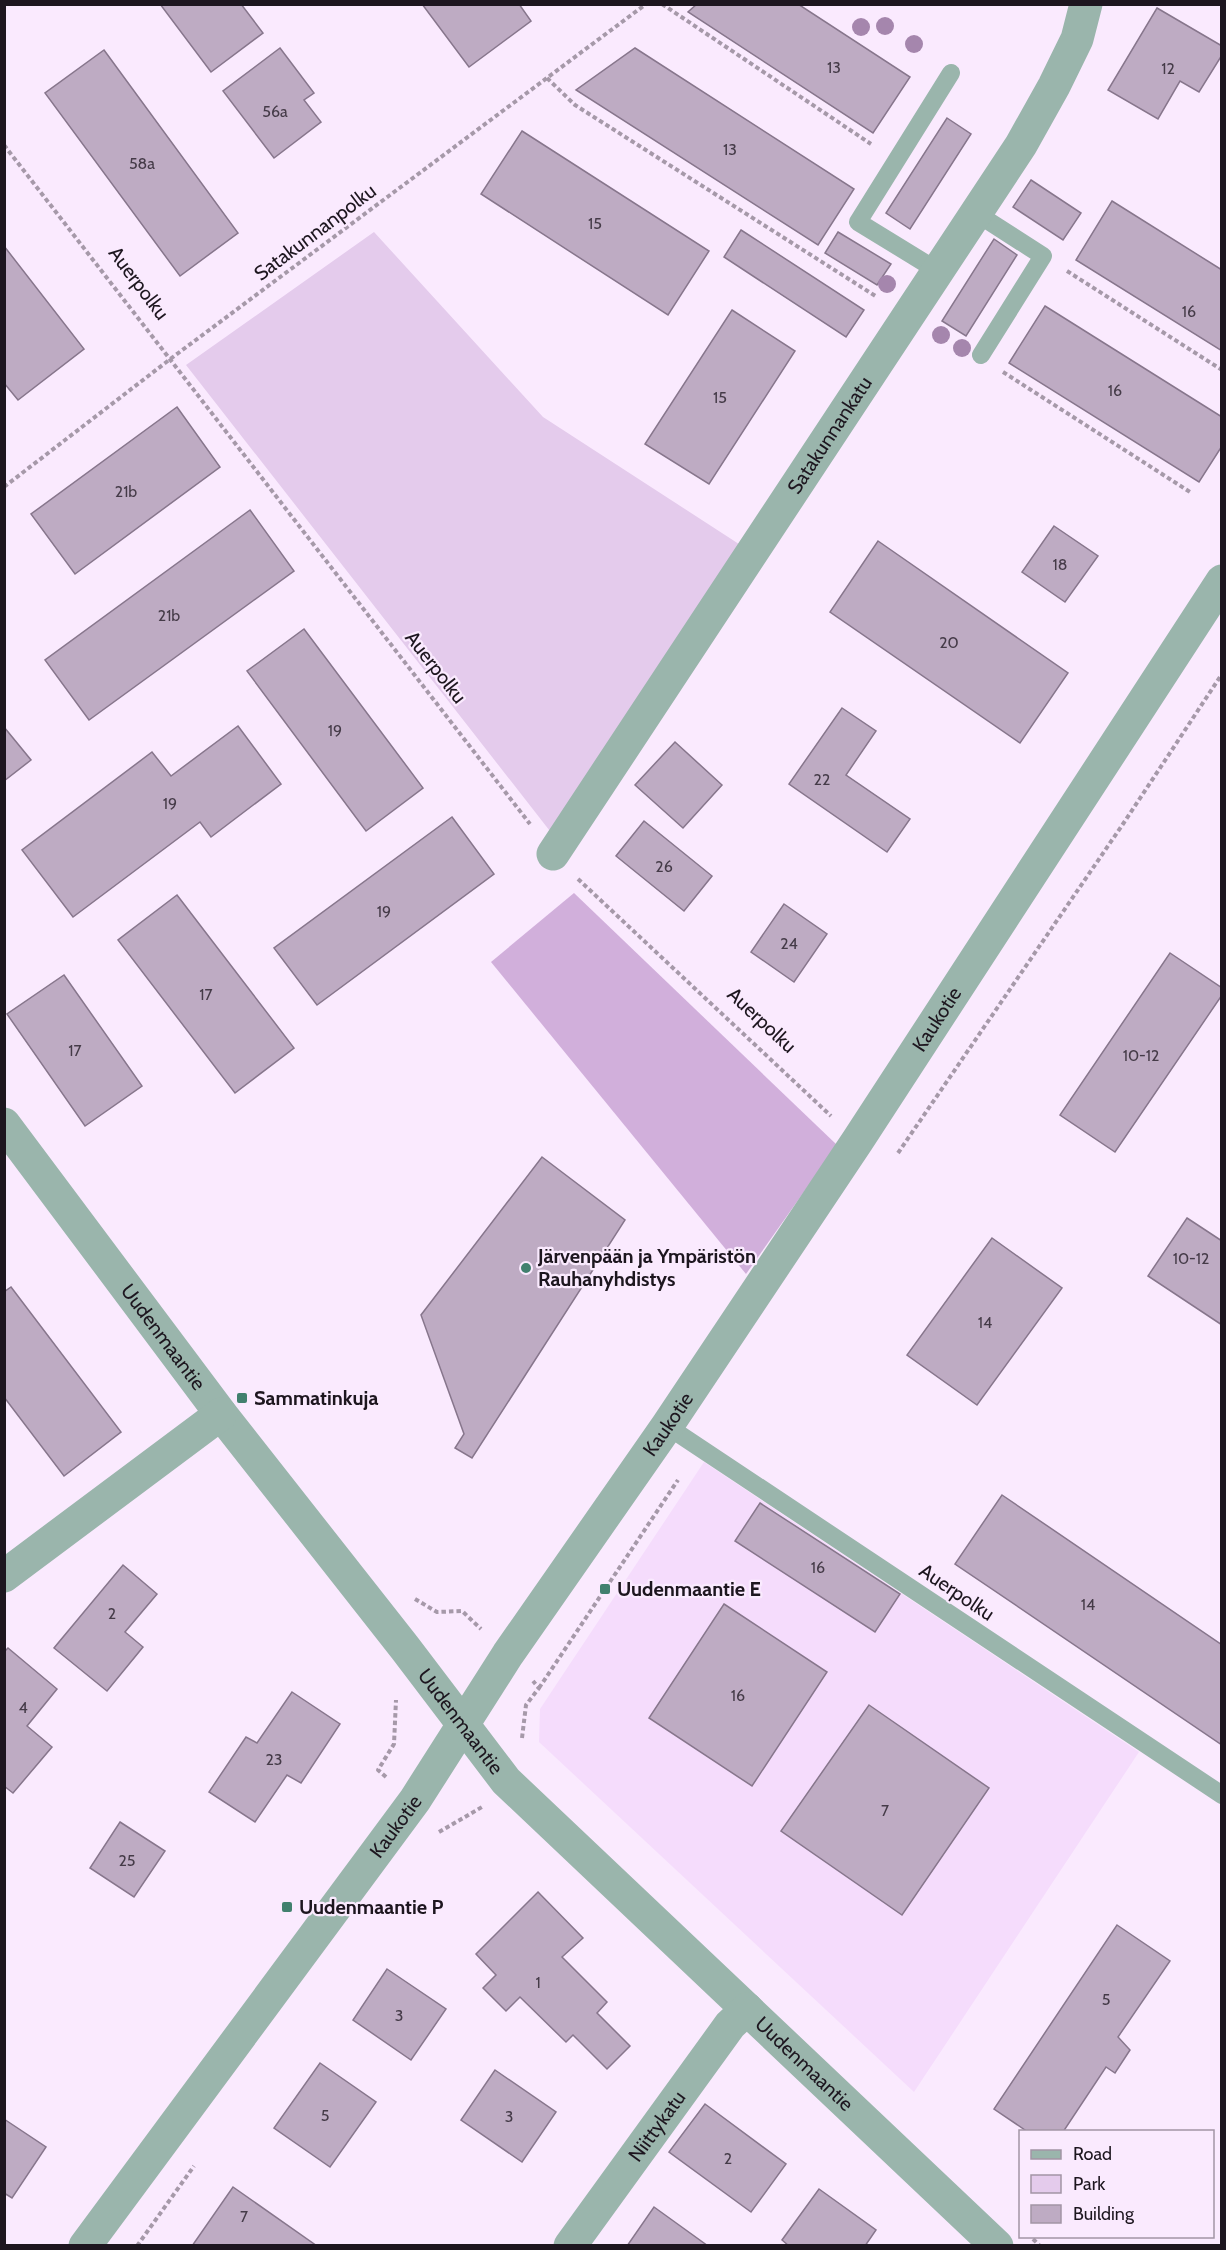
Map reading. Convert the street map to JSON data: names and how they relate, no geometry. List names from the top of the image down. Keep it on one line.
{"streets":{"street":["Satakunnankatu","Kaukotie","Uudenmaantie","Niittykatu"],"lane":["Auerpolku"],"path":["Satakunnanpolku"]},"crossings":[["Satakunnanpolku","Auerpolku"],["Auerpolku","Satakunnankatu"],["Auerpolku","Kaukotie"],["Kaukotie","Uudenmaantie"],["Uudenmaantie","Niittykatu"]],"places":{"other":["Järvenpään ja Ympäristön Rauhanyhdistys"],"transit":["Sammatinkuja","Uudenmaantie E","Uudenmaantie P"]},"house_numbers":["13","12","56a","13","58a","15","16","16","15","21b","18","21b","20","19","22","19","26","19","24","17","17","10-12","10-12","14","16","14","2","16","4","23","7","25","1","5","3","5","3","2","7"],"legend":["Road","Park","Building"]}
